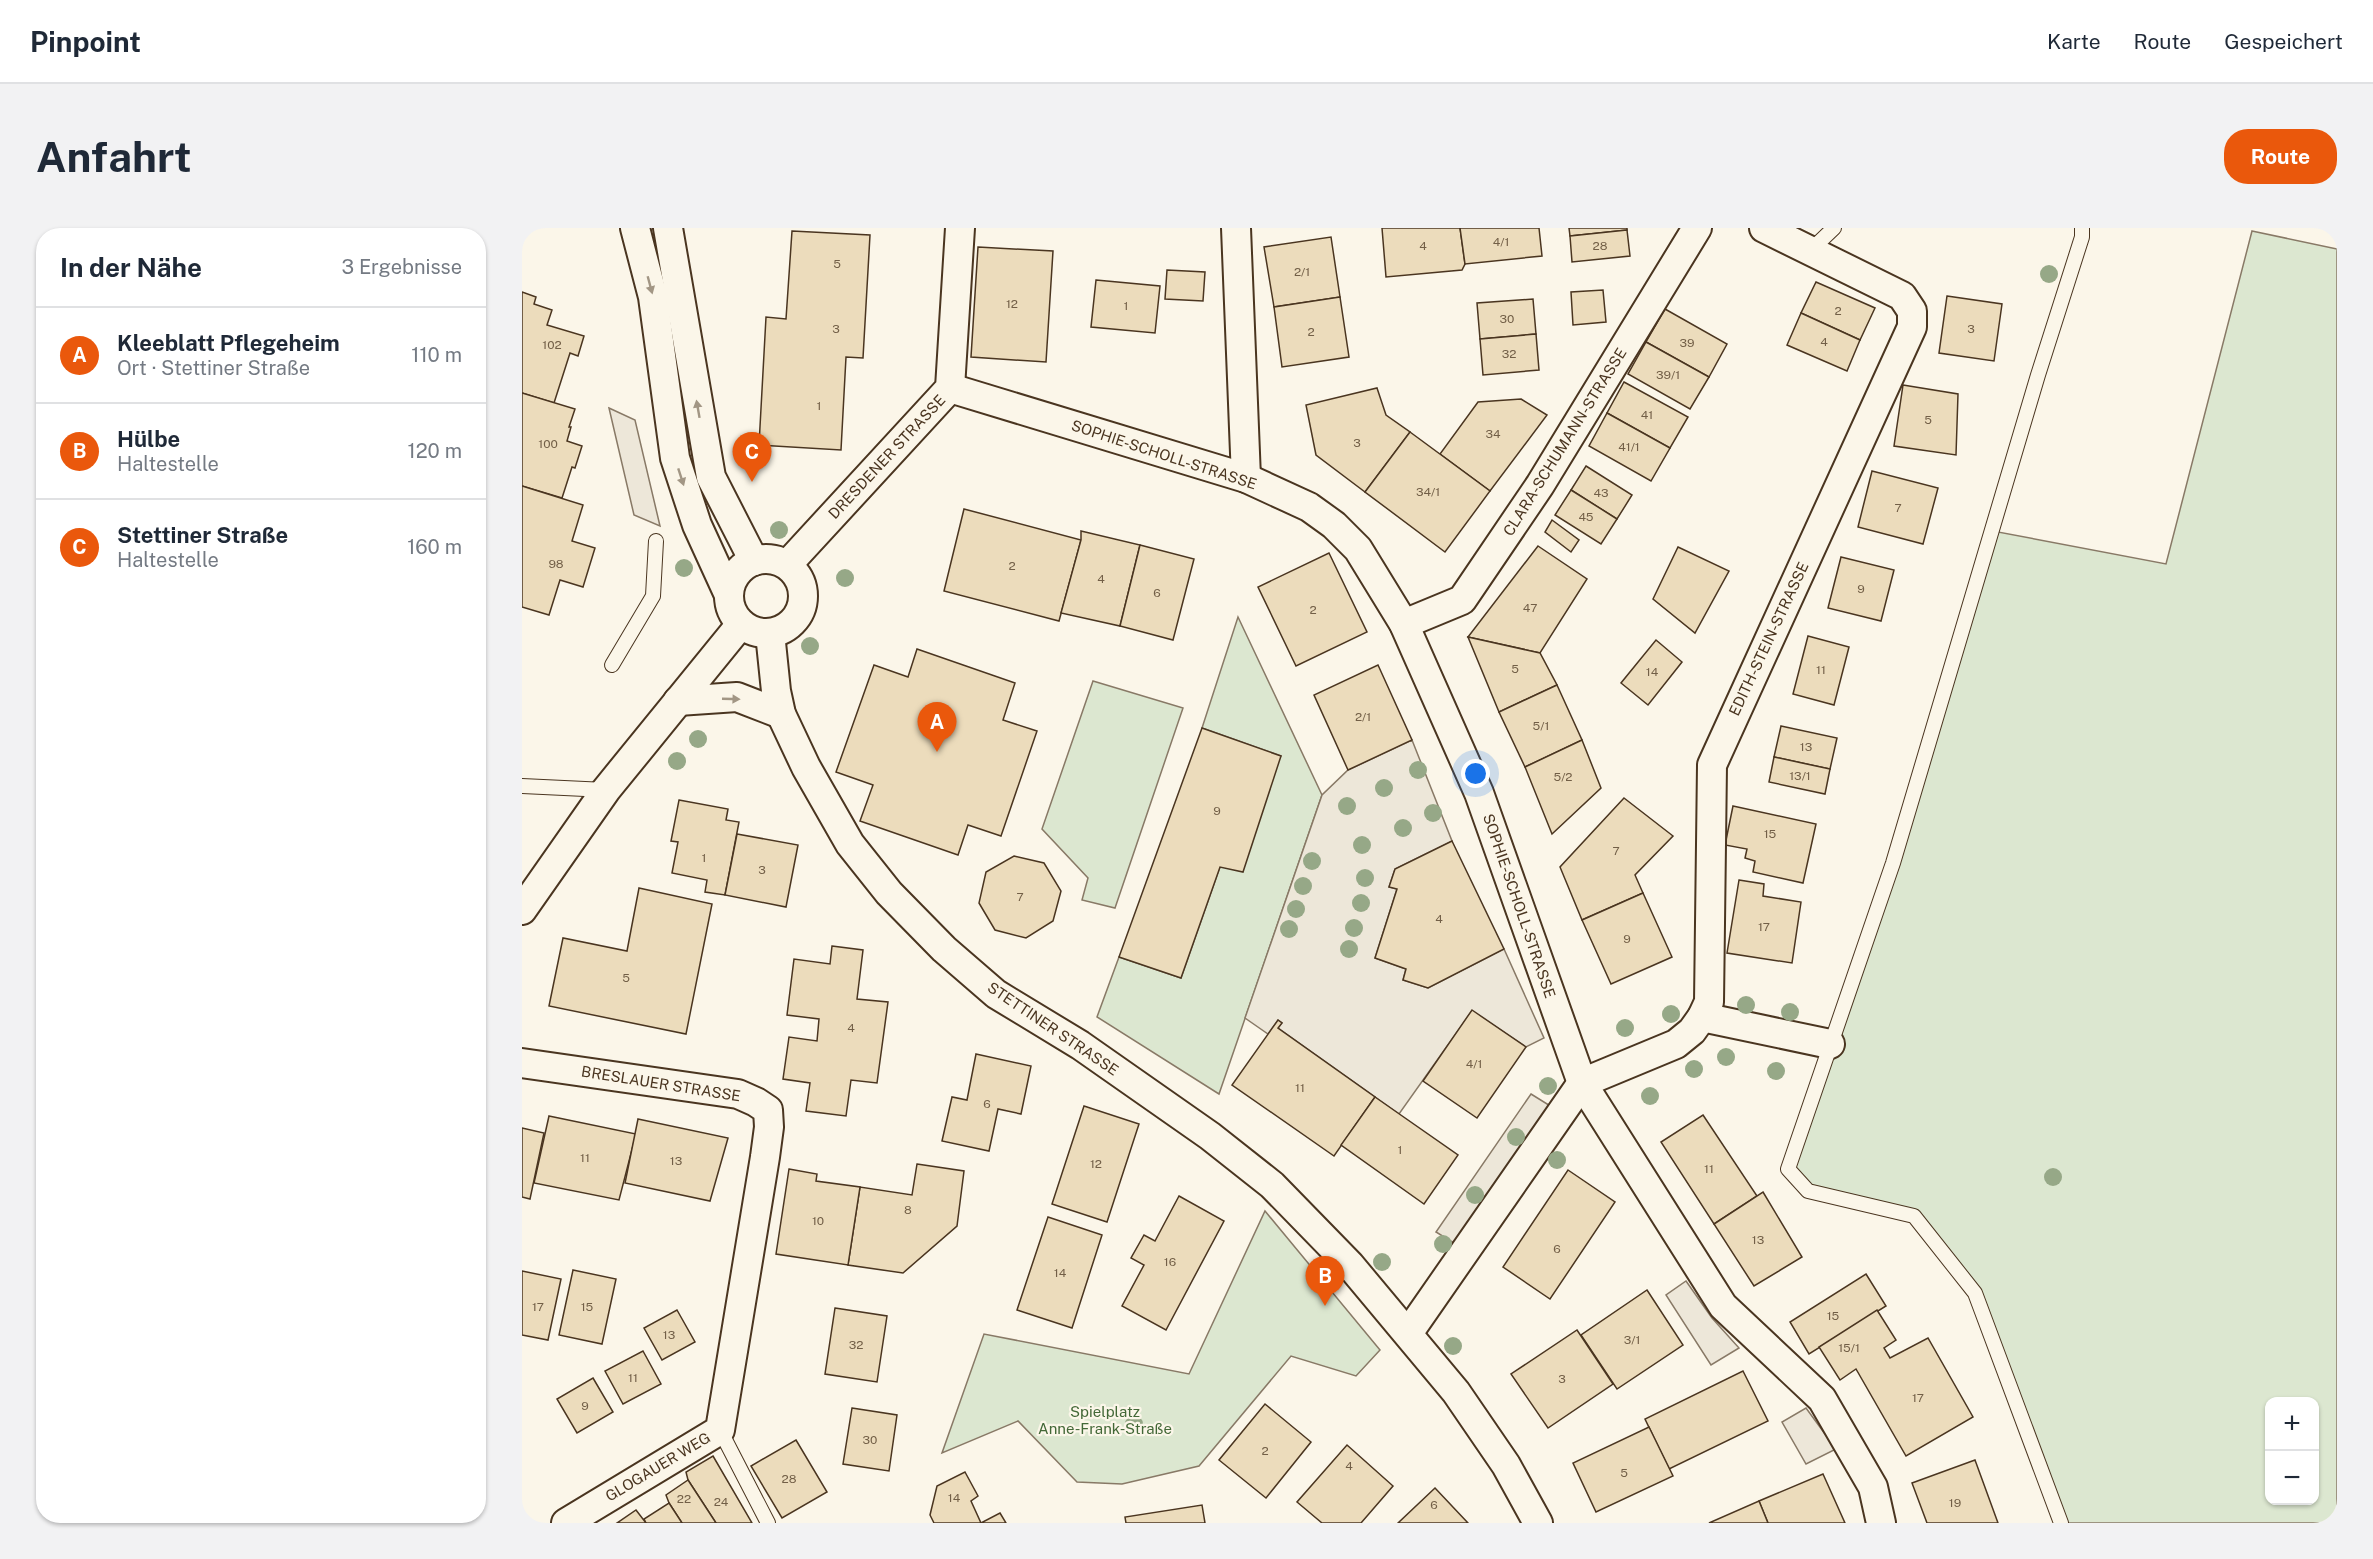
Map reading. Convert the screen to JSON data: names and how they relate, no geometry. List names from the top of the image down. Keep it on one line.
{"streets":{"street":["CLARA-SCHUMANN-STRASSE","SOPHIE-SCHOLL-STRASSE","DRESDENER STRASSE","EDITH-STEIN-STRASSE","STETTINER STRASSE","BRESLAUER STRASSE","GLOGAUER WEG"]},"crossings":[["CLARA-SCHUMANN-STRASSE","SOPHIE-SCHOLL-STRASSE"],["SOPHIE-SCHOLL-STRASSE","DRESDENER STRASSE"],["SOPHIE-SCHOLL-STRASSE","EDITH-STEIN-STRASSE"],["DRESDENER STRASSE","STETTINER STRASSE"],["BRESLAUER STRASSE","GLOGAUER WEG"]],"parks":["Spielplatz Anne-Frank-Straße"],"house_numbers":["4/1","4","28","5","2/1","12","1","2","30","3","3","2","4","39","102","32","39/1","1","41","5","34","3","100","41/1","34/1","43","7","45","98","2","4","9","6","47","2","5","11","14","2/1","5/1","13","13/1","5/2","9","15","7","1","3","7","4","17","9","5","4","4/1","11","6","1","11","13","12","11","8","10","13","6","16","14","17","15","15","13","3/1","32","15/1","11","3","17","9","30","2","4","5","28","14","22","24","19","6"],"page":{"header":"Pinpoint","nav":["Karte","Route","Gespeichert"],"buttons":"Route","title":"Anfahrt","heading":["In der Nähe","3 Ergebnisse"],"list":[{"mark":"A","name":"Kleeblatt Pflegeheim","note":"Ort · Stettiner Straße","value":"110 m"},{"mark":"B","name":"Hülbe","note":"Haltestelle","value":"120 m"},{"mark":"C","name":"Stettiner Straße","note":"Haltestelle","value":"160 m"}],"pins":["C","A","B"],"map_buttons":["+","−"]}}
